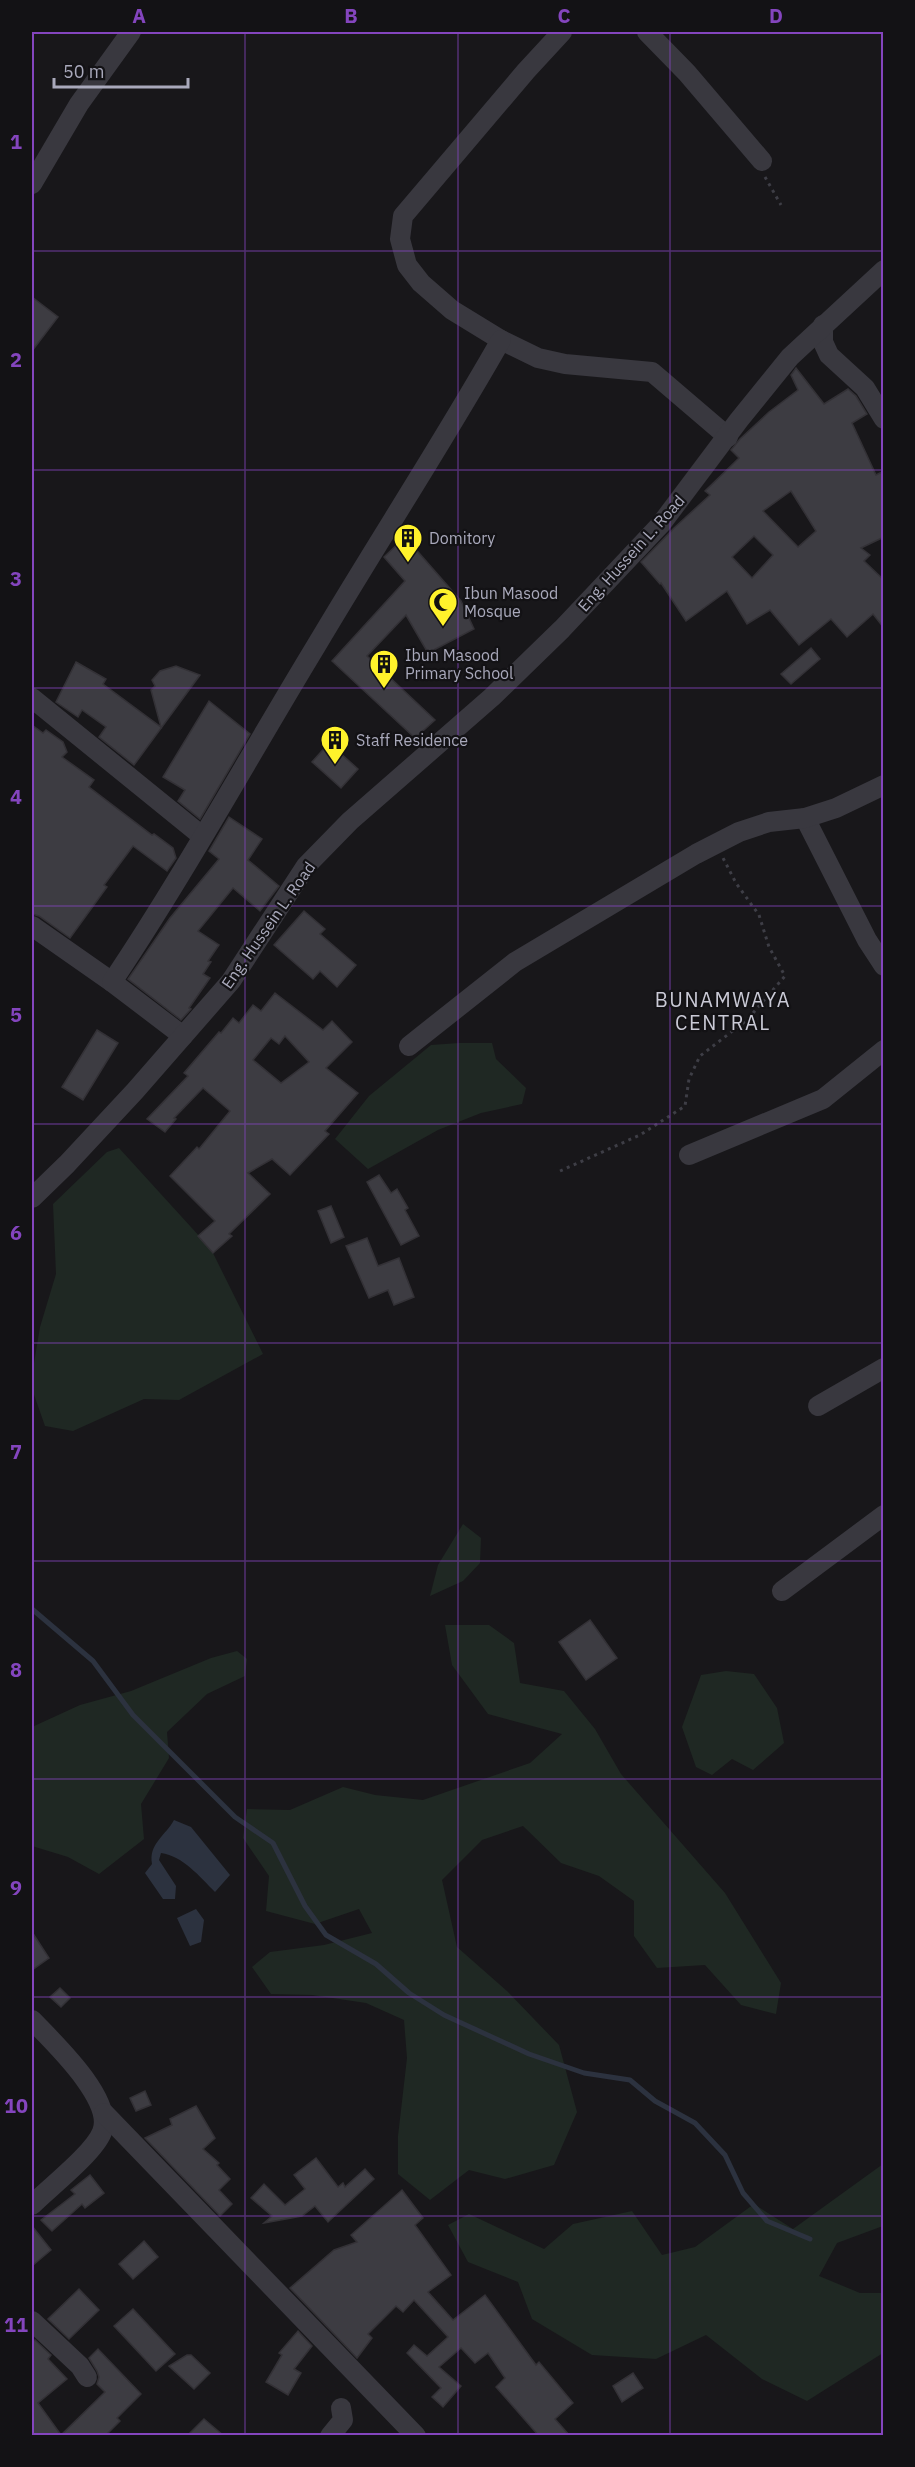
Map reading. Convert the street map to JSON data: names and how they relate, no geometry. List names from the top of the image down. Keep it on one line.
{"streets":{"street":["Eng. Hussein L. Road"]},"districts":["BUNAMWAYA CENTRAL"],"places":{"building":["Domitory","Ibun Masood Primary School","Staff Residence"],"mosque":["Ibun Masood Mosque"]},"scale_bar":"50 m","grid":{"columns":["A","B","C","D"],"rows":["1","2","3","4","5","6","7","8","9","10","11"]}}
